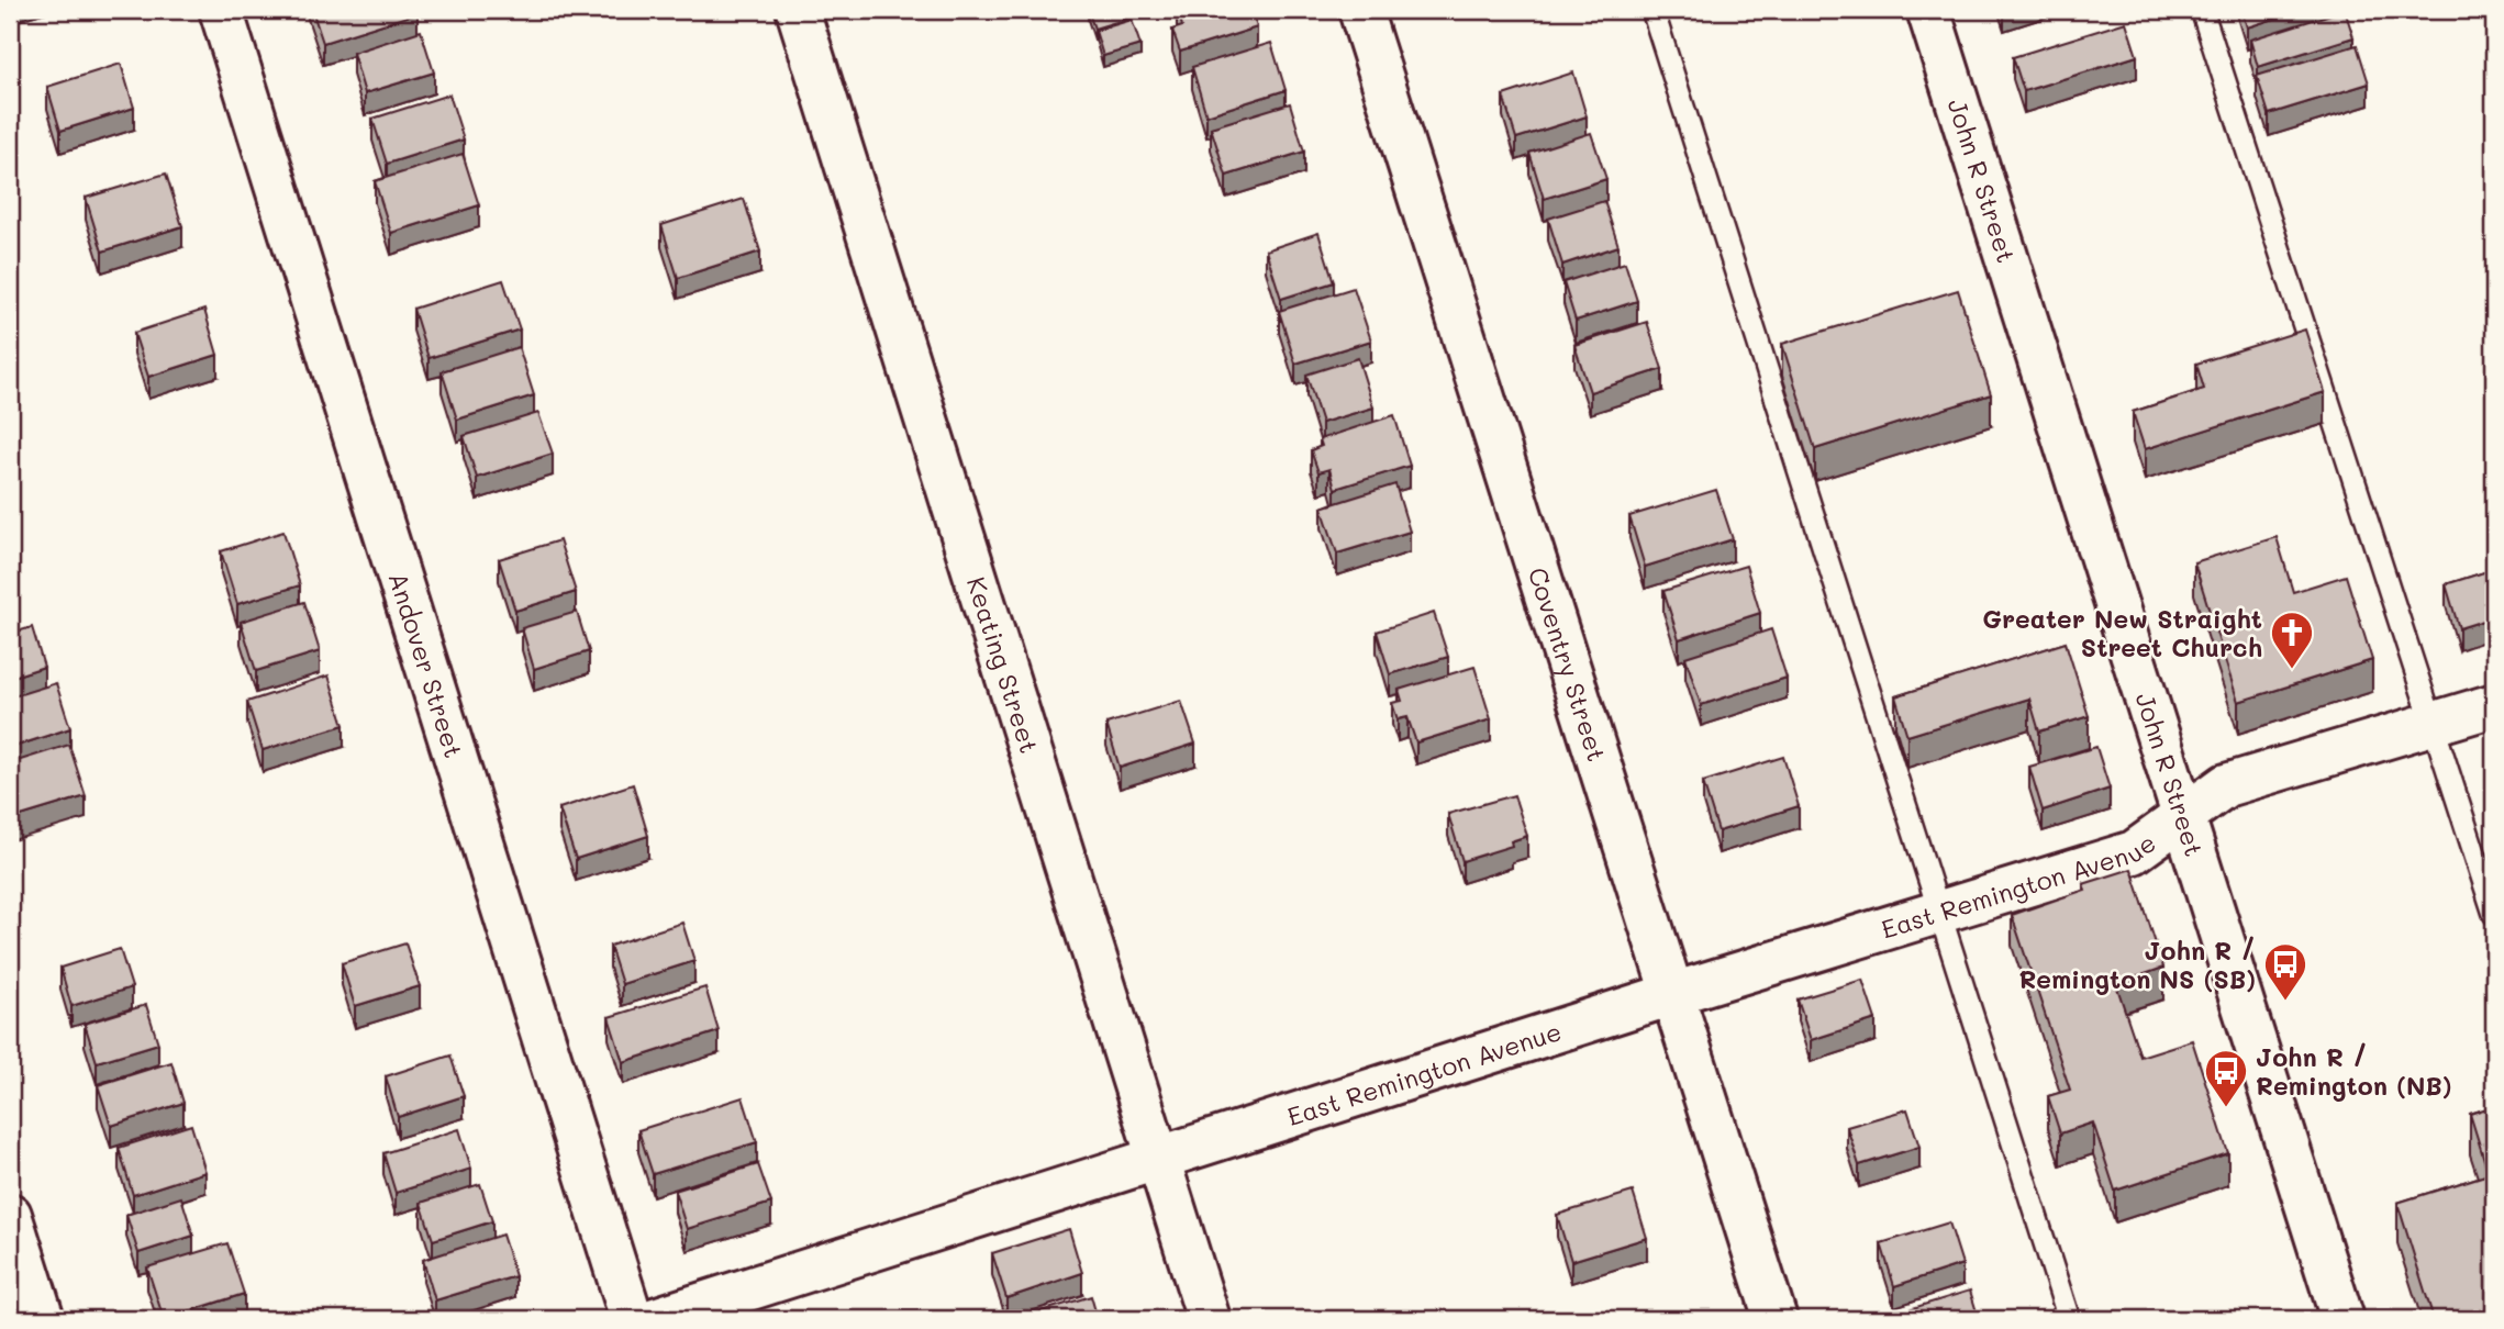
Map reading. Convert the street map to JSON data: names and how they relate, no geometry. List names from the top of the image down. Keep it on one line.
{"streets":{"street":["John R Street","Andover Street","Keating Street","Coventry Street","East Remington Avenue"]},"crossings":[["John R Street","East Remington Avenue"],["Keating Street","East Remington Avenue"],["Coventry Street","East Remington Avenue"]],"places":{"church":["Greater New Straight Street Church"],"bus stop":["John R / Remington NS (SB)","John R / Remington (NB)"]}}
